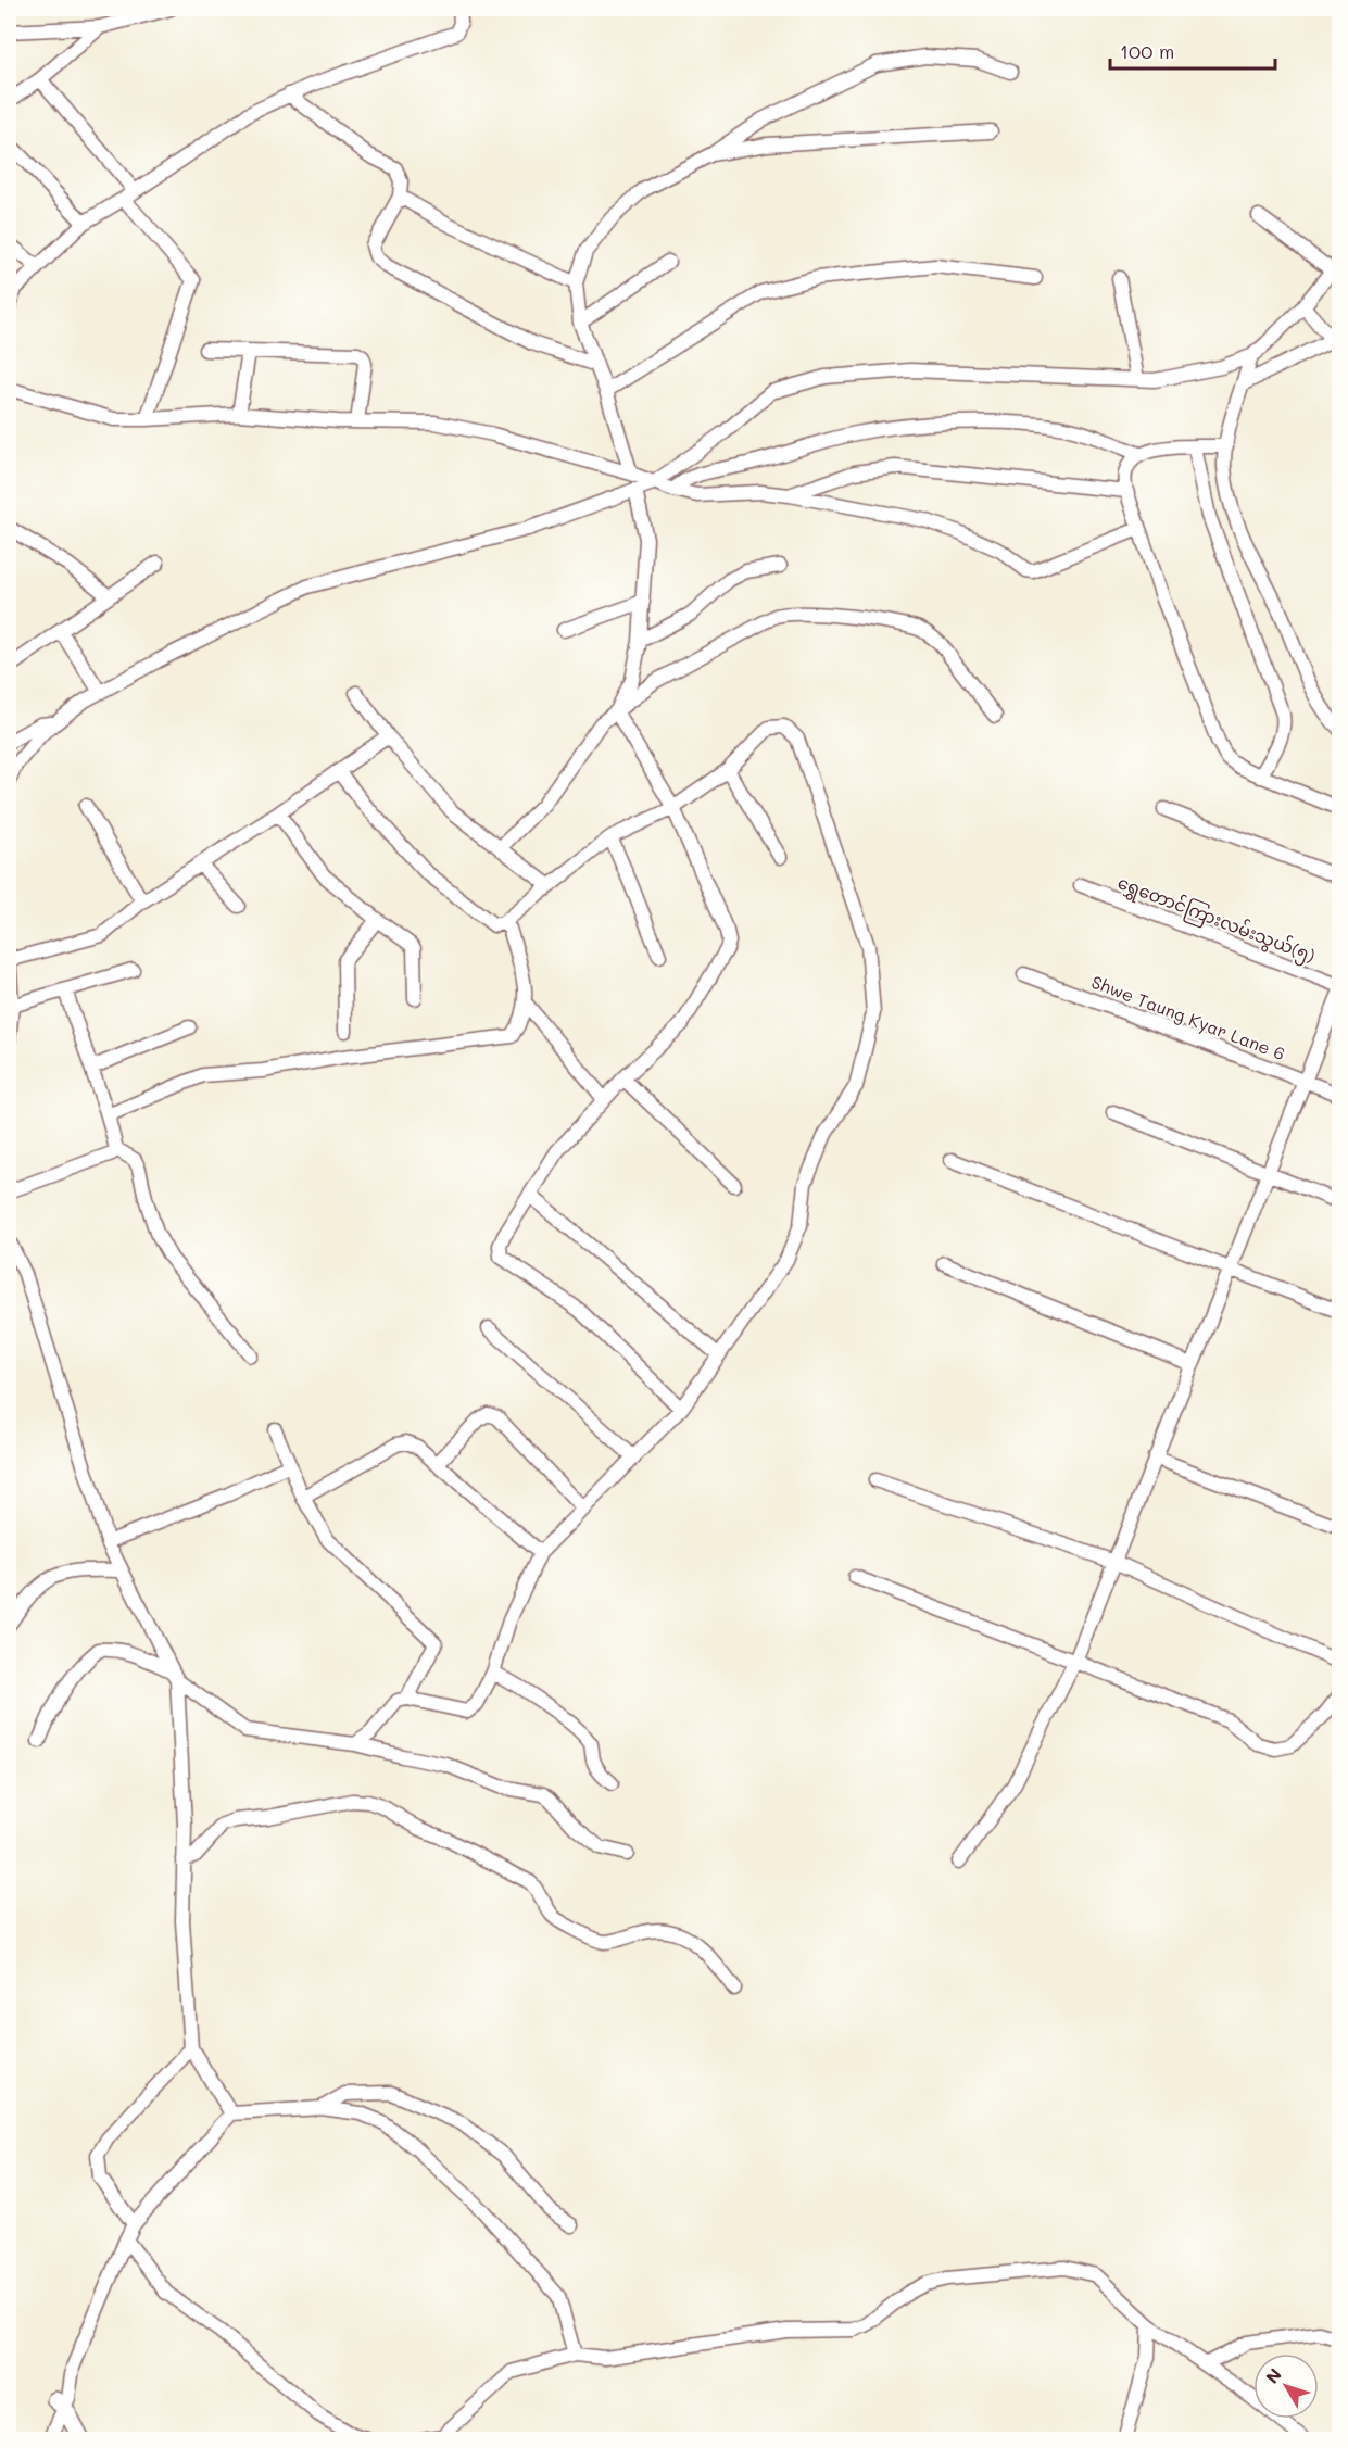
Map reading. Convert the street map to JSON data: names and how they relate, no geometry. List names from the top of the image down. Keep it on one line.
{"streets":{"street":["ရွှေတောင်ကြားလမ်းသွယ်(၅)","Shwe Taung Kyar Lane 6"]},"scale_bar":"100 m","north":"top left"}
